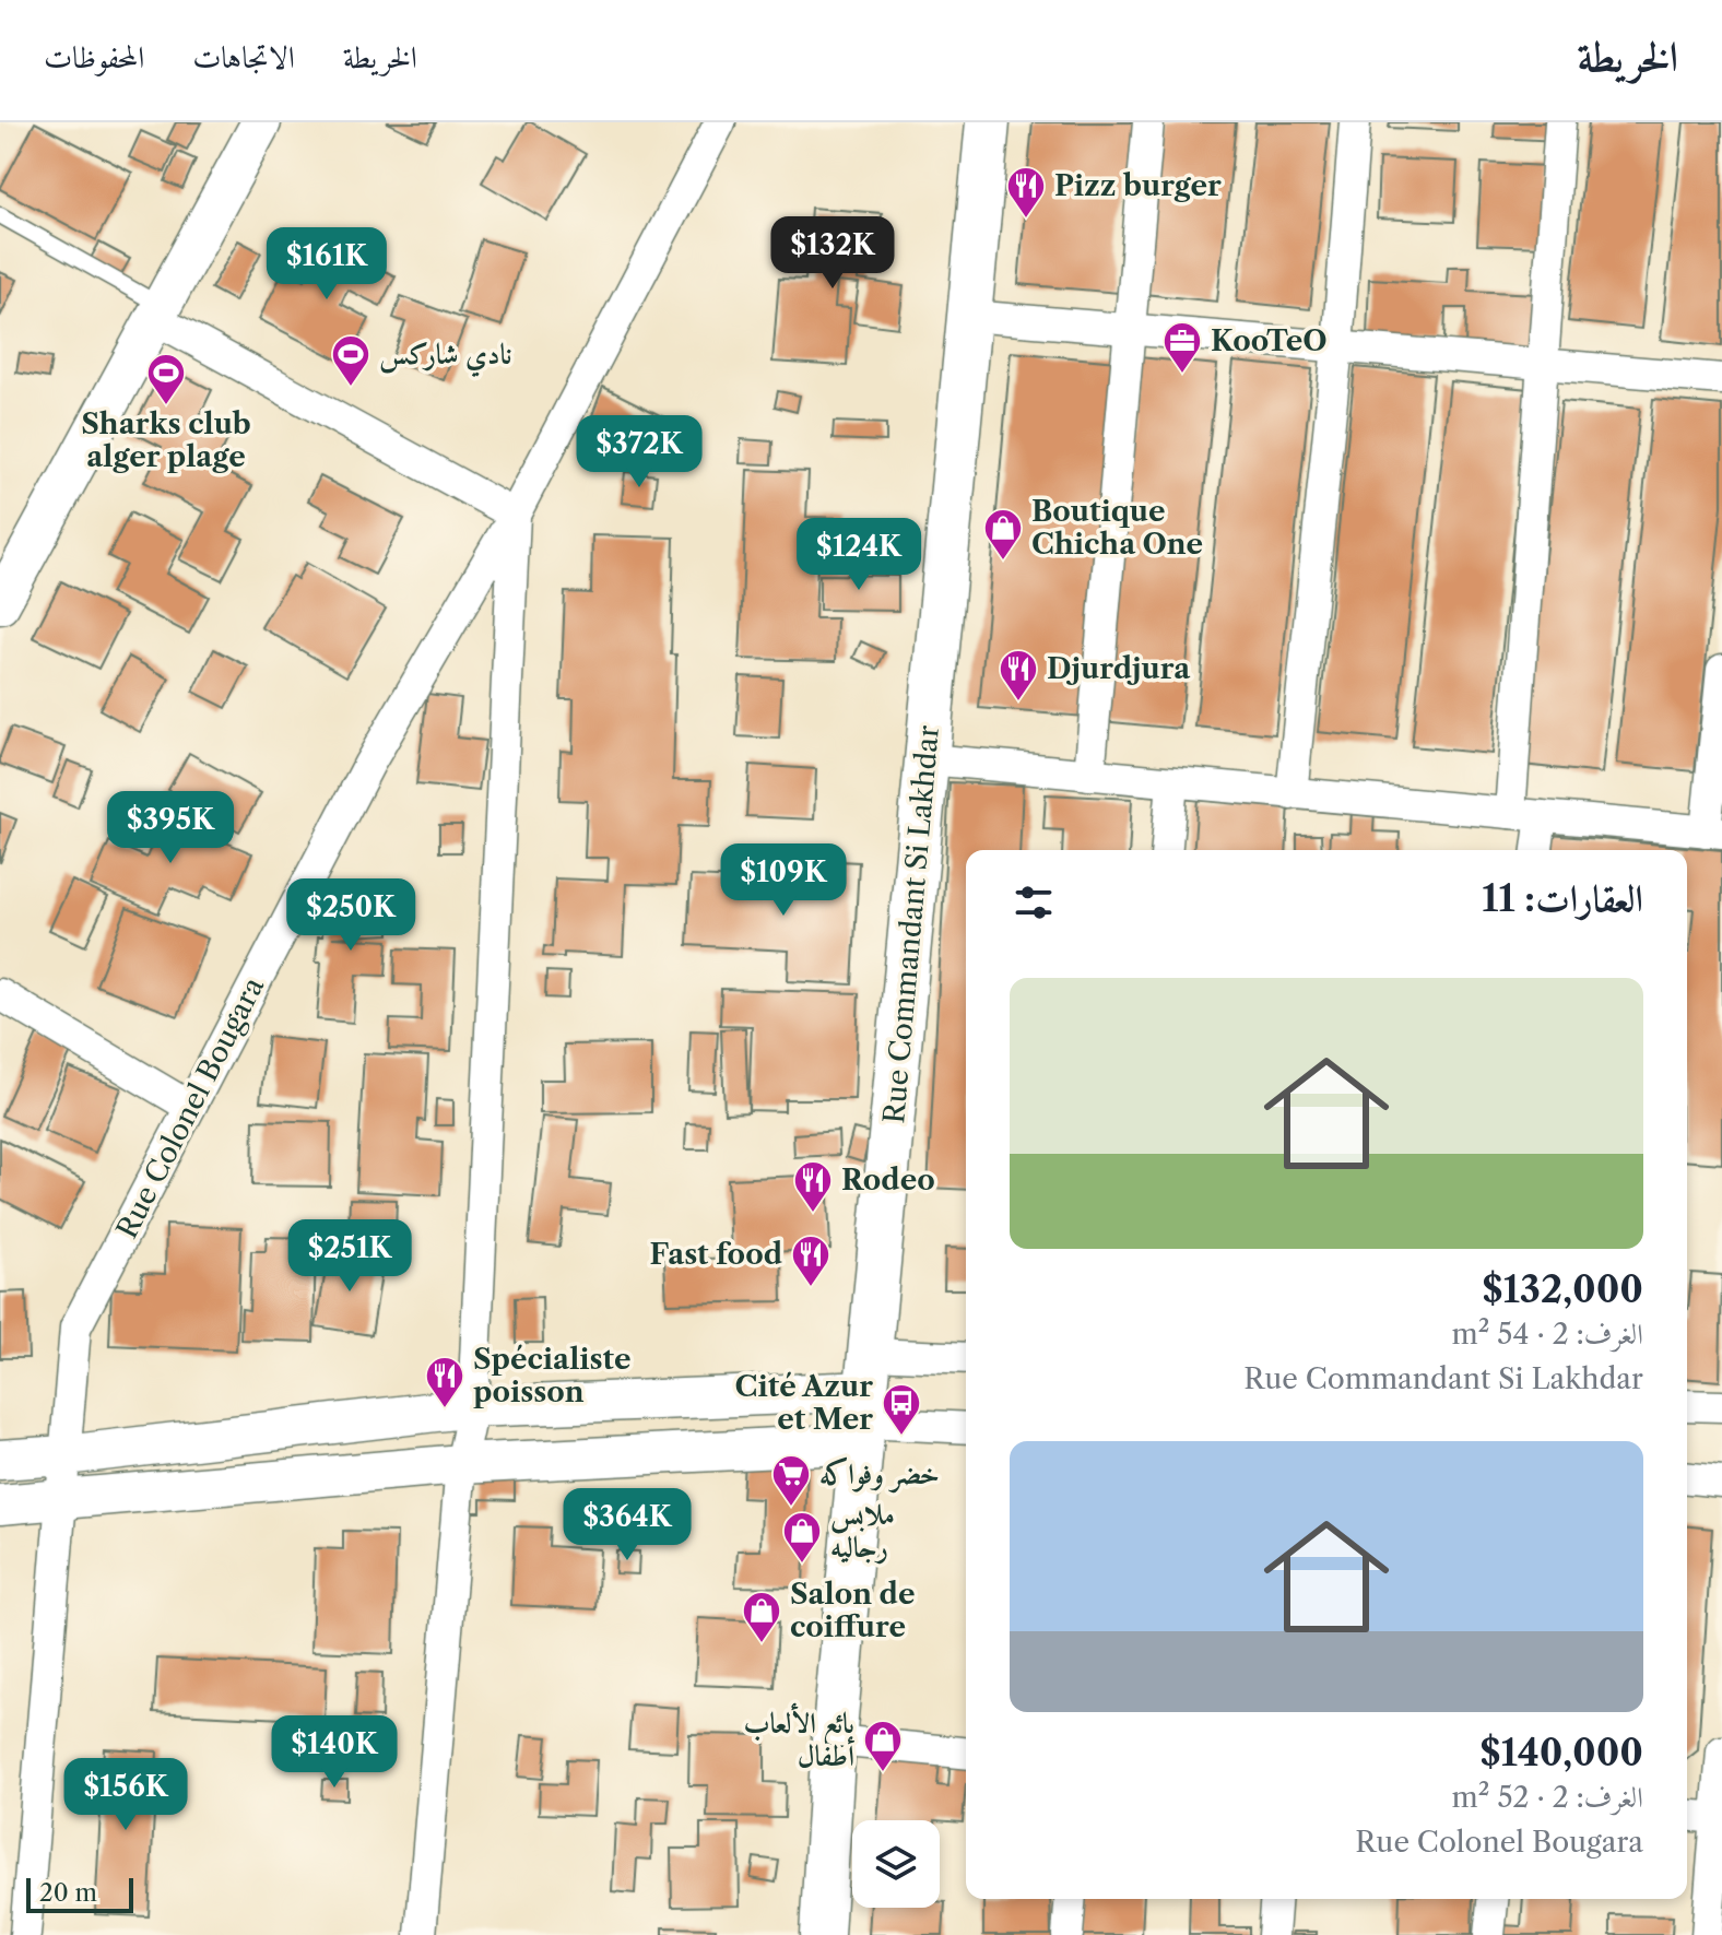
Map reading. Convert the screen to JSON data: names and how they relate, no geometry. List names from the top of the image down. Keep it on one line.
{"streets":{"main road":["Rue Commandant Si Lakhdar"],"street":["Rue Colonel Bougara"]},"places":{"restaurant":["Pizz burger","Djurdjura","Rodeo","Fast food","Spécialiste poisson"],"office":["KooTeO"],"sports":["نادي شاركس","Sharks club alger plage"],"shop":["Boutique Chicha One","ملابس رجاليه","Salon de coiffure","بائع الألعاب أطفال"],"bus stop":["Cité Azur et Mer"],"supermarket":["خضر وفواكه"]},"scale_bar":"20 m","page":{"header":"الخريطة","nav":["الخريطة","الاتجاهات","المحفوظات"],"price":["$132K","$161K","$372K","$124K","$395K","$109K","$250K","$251K","$364K","$140K","$156K"],"heading":"العقارات: 11","list":[{"name":"$132,000","note":"الغرف: 2 · 54 m² · Rue Commandant Si Lakhdar"},{"name":"$140,000","note":"الغرف: 2 · 52 m² · Rue Colonel Bougara"}],"scale":"20 m"}}
